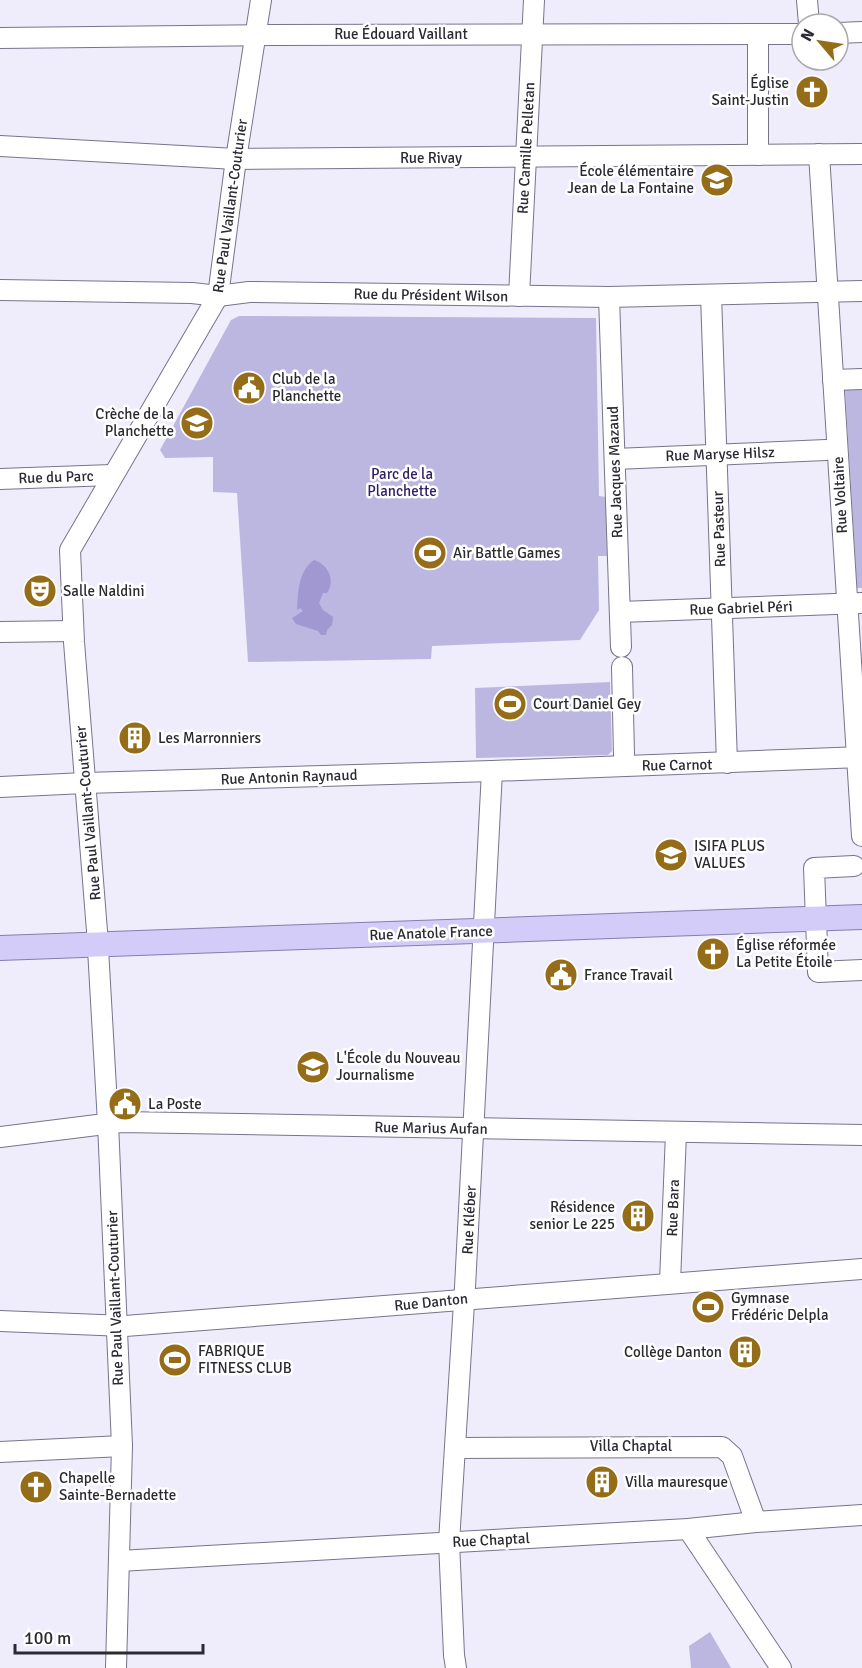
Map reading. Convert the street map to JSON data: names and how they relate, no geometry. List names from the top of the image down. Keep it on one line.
{"streets":{"main road":["Rue Anatole France"],"street":["Rue Édouard Vaillant","Rue Camille Pelletan","Rue Rivay","Rue Paul Vaillant-Couturier","Rue du Président Wilson","Rue Maryse Hilsz","Rue Jacques Mazaud","Rue du Parc","Rue Voltaire","Rue Pasteur","Rue Gabriel Péri","Rue Carnot","Rue Antonin Raynaud","Rue Marius Aufan","Rue Bara","Rue Kléber","Rue Danton","Villa Chaptal","Rue Chaptal"]},"crossings":[["Rue Édouard Vaillant","Rue Camille Pelletan"],["Rue Édouard Vaillant","Rue Paul Vaillant-Couturier"],["Rue Camille Pelletan","Rue Rivay"],["Rue Camille Pelletan","Rue du Président Wilson"],["Rue Rivay","Rue Paul Vaillant-Couturier"],["Rue Rivay","Rue Voltaire"],["Rue Paul Vaillant-Couturier","Rue du Président Wilson"],["Rue Paul Vaillant-Couturier","Rue du Parc"],["Rue Paul Vaillant-Couturier","Rue Antonin Raynaud"],["Rue Paul Vaillant-Couturier","Rue Anatole France"],["Rue Paul Vaillant-Couturier","Rue Marius Aufan"],["Rue Paul Vaillant-Couturier","Rue Danton"],["Rue Paul Vaillant-Couturier","Rue Chaptal"],["Rue du Président Wilson","Rue Jacques Mazaud"],["Rue du Président Wilson","Rue Voltaire"],["Rue du Président Wilson","Rue Pasteur"],["Rue Maryse Hilsz","Rue Jacques Mazaud"],["Rue Maryse Hilsz","Rue Pasteur"],["Rue Jacques Mazaud","Rue Gabriel Péri"],["Rue Voltaire","Rue Gabriel Péri"],["Rue Voltaire","Rue Carnot"],["Rue Pasteur","Rue Gabriel Péri"],["Rue Pasteur","Rue Carnot"],["Rue Carnot","Rue Antonin Raynaud"],["Rue Carnot","Rue Kléber"],["Rue Antonin Raynaud","Rue Kléber"],["Rue Anatole France","Rue Kléber"],["Rue Marius Aufan","Rue Bara"],["Rue Marius Aufan","Rue Kléber"],["Rue Bara","Rue Danton"],["Rue Kléber","Rue Danton"],["Rue Kléber","Villa Chaptal"],["Rue Kléber","Rue Chaptal"],["Villa Chaptal","Rue Chaptal"]],"parks":["Parc de la Planchette"],"places":{"church":["Église Saint-Justin","Église réformée La Petite Étoile","Chapelle Sainte-Bernadette"],"school or university":["École élémentaire Jean de La Fontaine","Crèche de la Planchette","ISIFA PLUS VALUES","L'École du Nouveau Journalisme"],"public building":["Club de la Planchette","France Travail","La Poste"],"sports":["Air Battle Games","Court Daniel Gey","Gymnase Frédéric Delpla","FABRIQUE FITNESS CLUB"],"theatre":["Salle Naldini"],"building":["Les Marronniers","Résidence senior Le 225","Collège Danton","Villa mauresque"]},"scale_bar":"100 m","north":"top left"}
